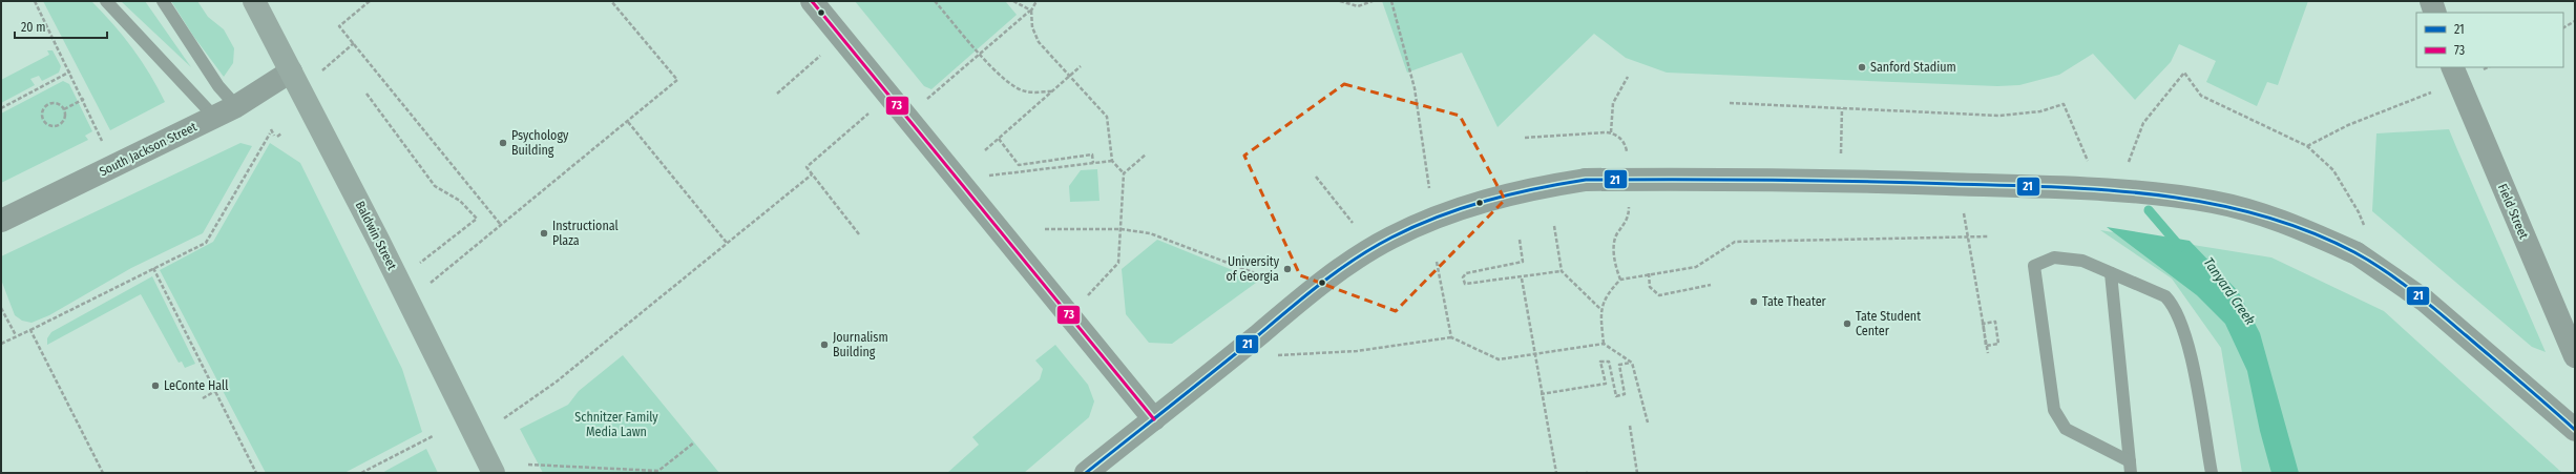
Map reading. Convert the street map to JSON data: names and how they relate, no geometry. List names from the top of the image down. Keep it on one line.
{"streets":{"street":["South Jackson Street","Field Street","Baldwin Street"]},"crossings":[["South Jackson Street","Baldwin Street"]],"water":["Tanyard Creek"],"parks":["Schnitzer Family Media Lawn"],"places":["Sanford Stadium","Psychology Building","Instructional Plaza","University of Georgia","Tate Theater","Tate Student Center","Journalism Building","LeConte Hall"],"lines":["transit line 73","transit line 21"],"legend":["21","73"],"scale_bar":"20 m"}
